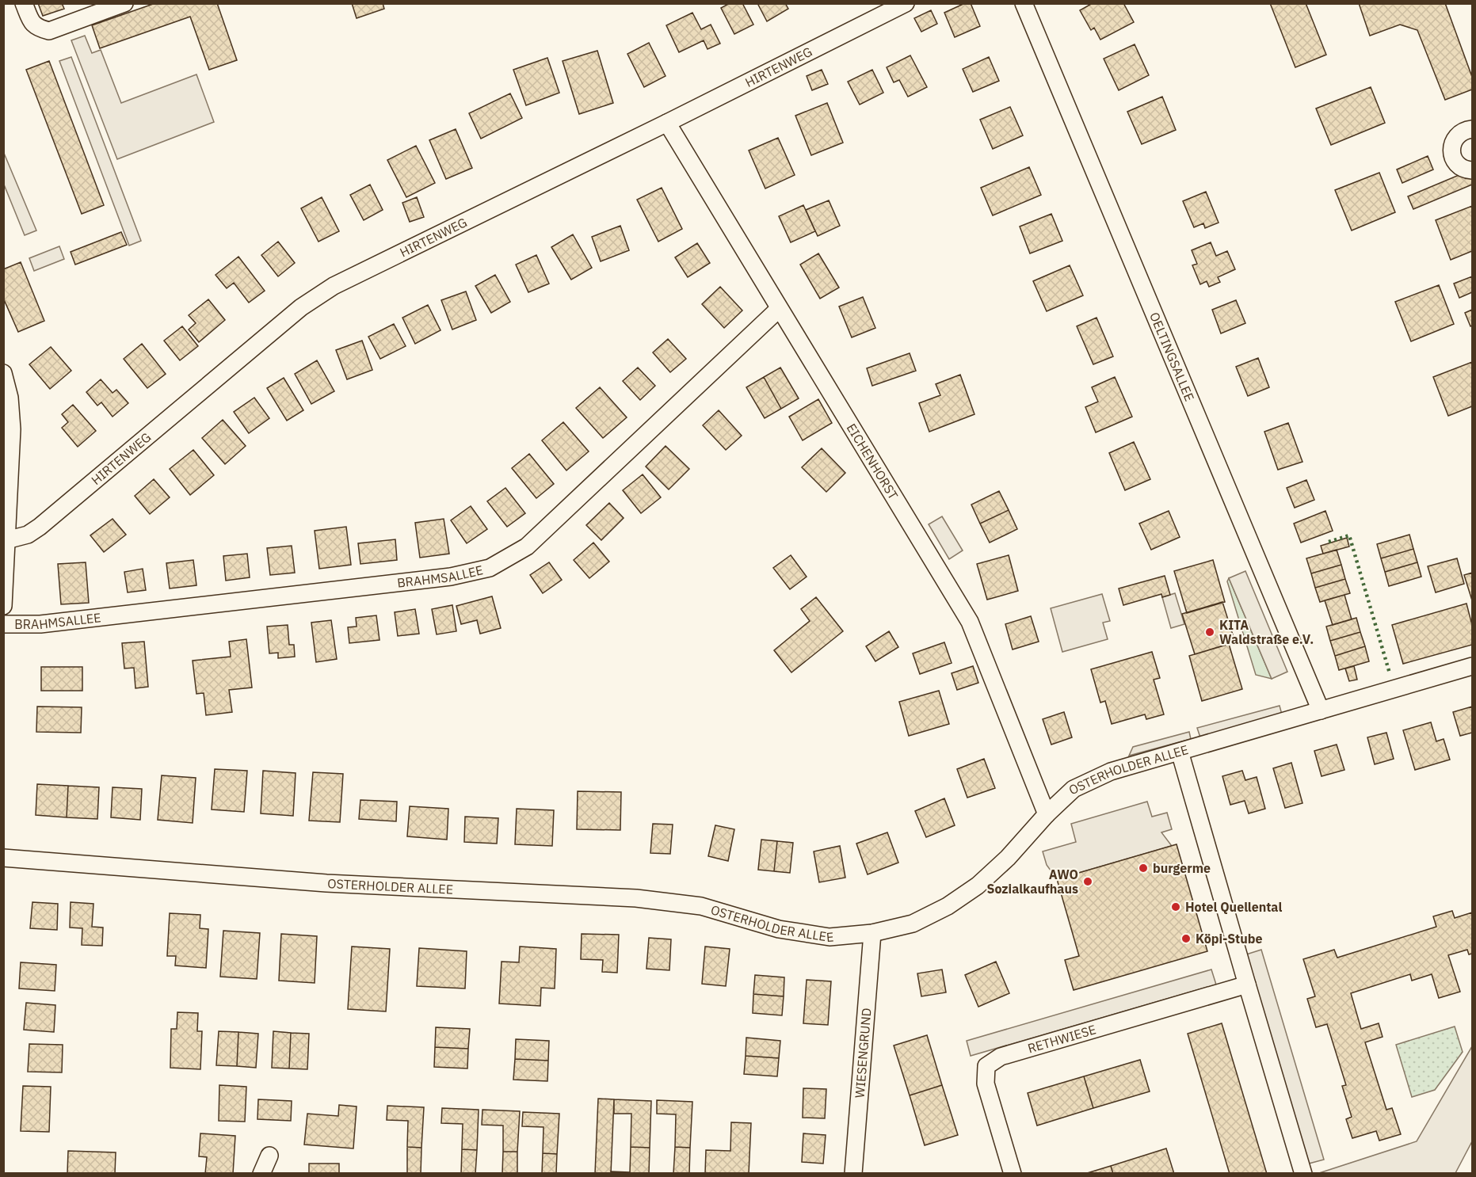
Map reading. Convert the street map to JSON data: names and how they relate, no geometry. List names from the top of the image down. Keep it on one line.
{"streets":{"street":["HIRTENWEG","OELTINGSALLEE","EICHENHORST","BRAHMSALLEE","OSTERHOLDER ALLEE","RETHWIESE","WIESENGRUND"]},"crossings":[["HIRTENWEG","EICHENHORST"],["OELTINGSALLEE","OSTERHOLDER ALLEE"],["EICHENHORST","BRAHMSALLEE"],["EICHENHORST","OSTERHOLDER ALLEE"],["OSTERHOLDER ALLEE","WIESENGRUND"]],"places":["KITA Waldstraße e.V.","burgerme","AWO Sozialkaufhaus","Hotel Quellental","Köpi-Stube"]}
